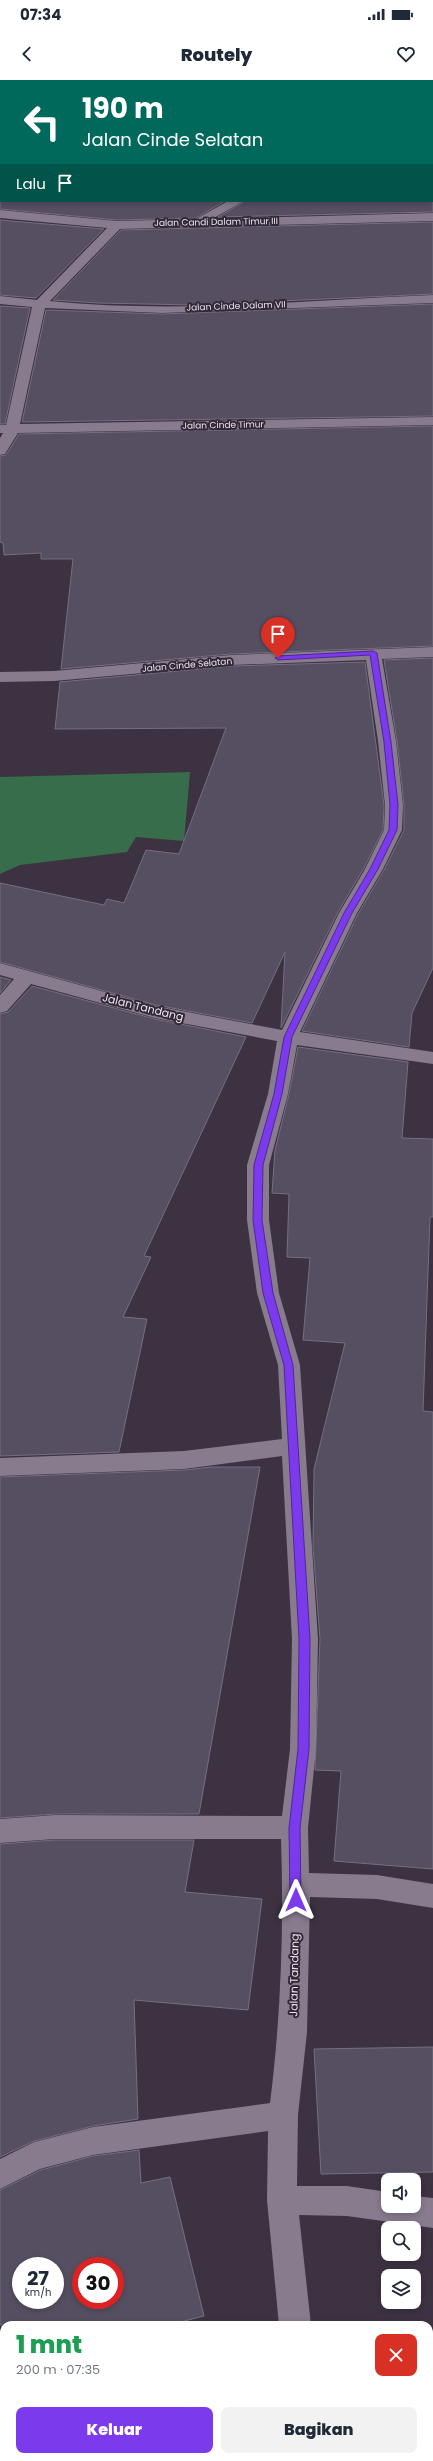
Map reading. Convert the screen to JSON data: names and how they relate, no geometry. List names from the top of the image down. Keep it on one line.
{"streets":{"street":["Jalan Candi Dalam Timur III","Jalan Cinde Dalam VII","Jalan Cinde Timur","Jalan Cinde Selatan","Jalan Tandang"]},"crossings":[["Jalan Cinde Selatan","Jalan Tandang"]],"page":{"status":"07:34","header":"Routely","turn":["190 m","Jalan Cinde Selatan"],"then":"Lalu","speed":"27 km/h","limit":"30","heading":["1 mnt","200 m · 07:35"],"buttons":["Keluar","Bagikan"]}}
